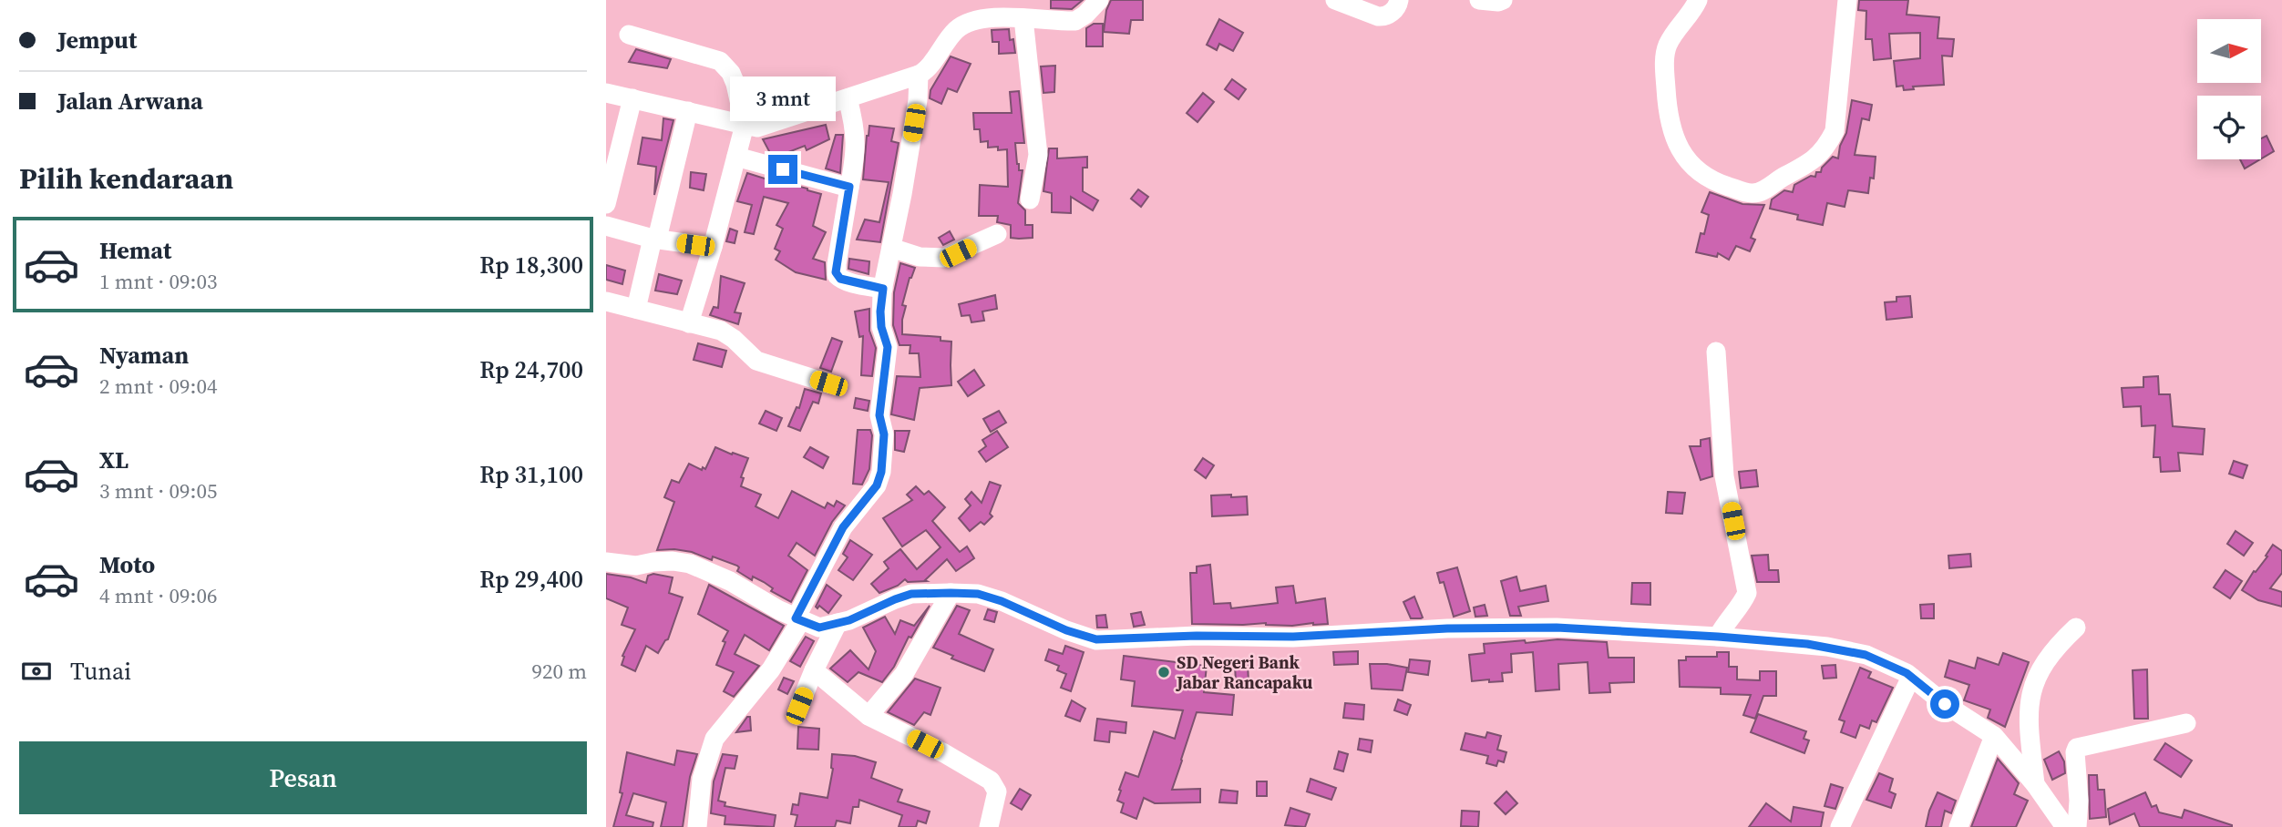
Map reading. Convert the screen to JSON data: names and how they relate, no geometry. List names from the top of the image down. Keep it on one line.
{"places":["SD Negeri Bank Jabar Rancapaku"],"north":"right","page":{"banner":["Jemput","Jalan Arwana"],"bubble":"3 mnt","heading":"Pilih kendaraan","list":[{"name":"Hemat","note":"1 mnt · 09:03","value":"Rp 18,300"},{"name":"Nyaman","note":"2 mnt · 09:04","value":"Rp 24,700"},{"name":"XL","note":"3 mnt · 09:05","value":"Rp 31,100"},{"name":"Moto","note":"4 mnt · 09:06","value":"Rp 29,400"}],"pay":["Tunai","920 m"],"buttons":"Pesan"}}
